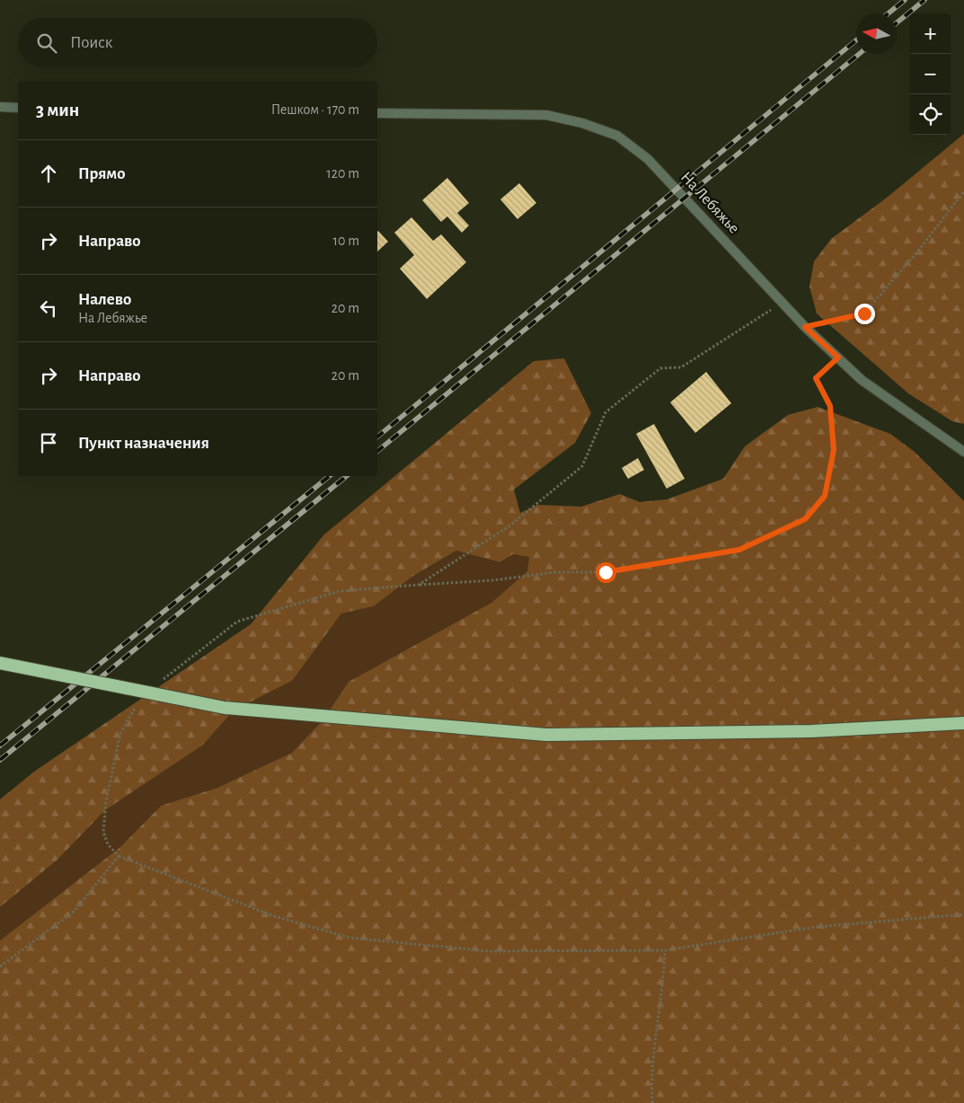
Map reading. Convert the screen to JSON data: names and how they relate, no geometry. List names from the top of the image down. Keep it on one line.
{"streets":{"street":["На Лебяжье"]},"north":"left","page":{"map_buttons":["+","−"],"search":"Поиск","heading":["3 мин","Пешком · 170 m"],"list":[["Прямо","120 m"],["Направо","10 m"],["Налево","На Лебяжье","20 m"],["Направо","20 m"],"Пункт назначения"]}}
